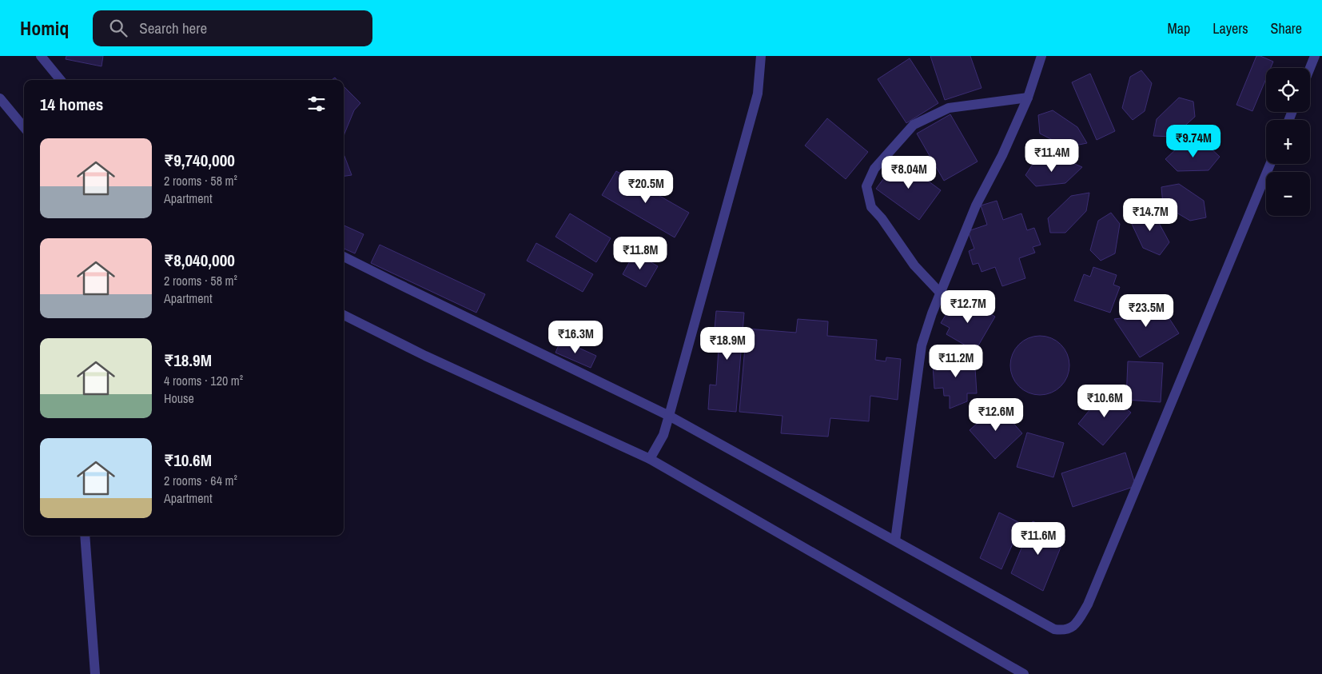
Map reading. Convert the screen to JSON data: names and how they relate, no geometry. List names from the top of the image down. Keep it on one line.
{"page":{"header":"Homiq","search":"Search here","nav":["Map","Layers","Share"],"map_buttons":["+","−"],"heading":"14 homes","price":["₹9.74M","₹11.4M","₹8.04M","₹20.5M","₹14.7M","₹11.8M","₹12.7M","₹23.5M","₹16.3M","₹18.9M","₹11.2M","₹10.6M","₹12.6M","₹11.6M"],"list":[{"name":"₹9,740,000","note":"2 rooms · 58 m² · Apartment"},{"name":"₹8,040,000","note":"2 rooms · 58 m² · Apartment"},{"name":"₹18.9M","note":"4 rooms · 120 m² · House"},{"name":"₹10.6M","note":"2 rooms · 64 m² · Apartment"}]}}
